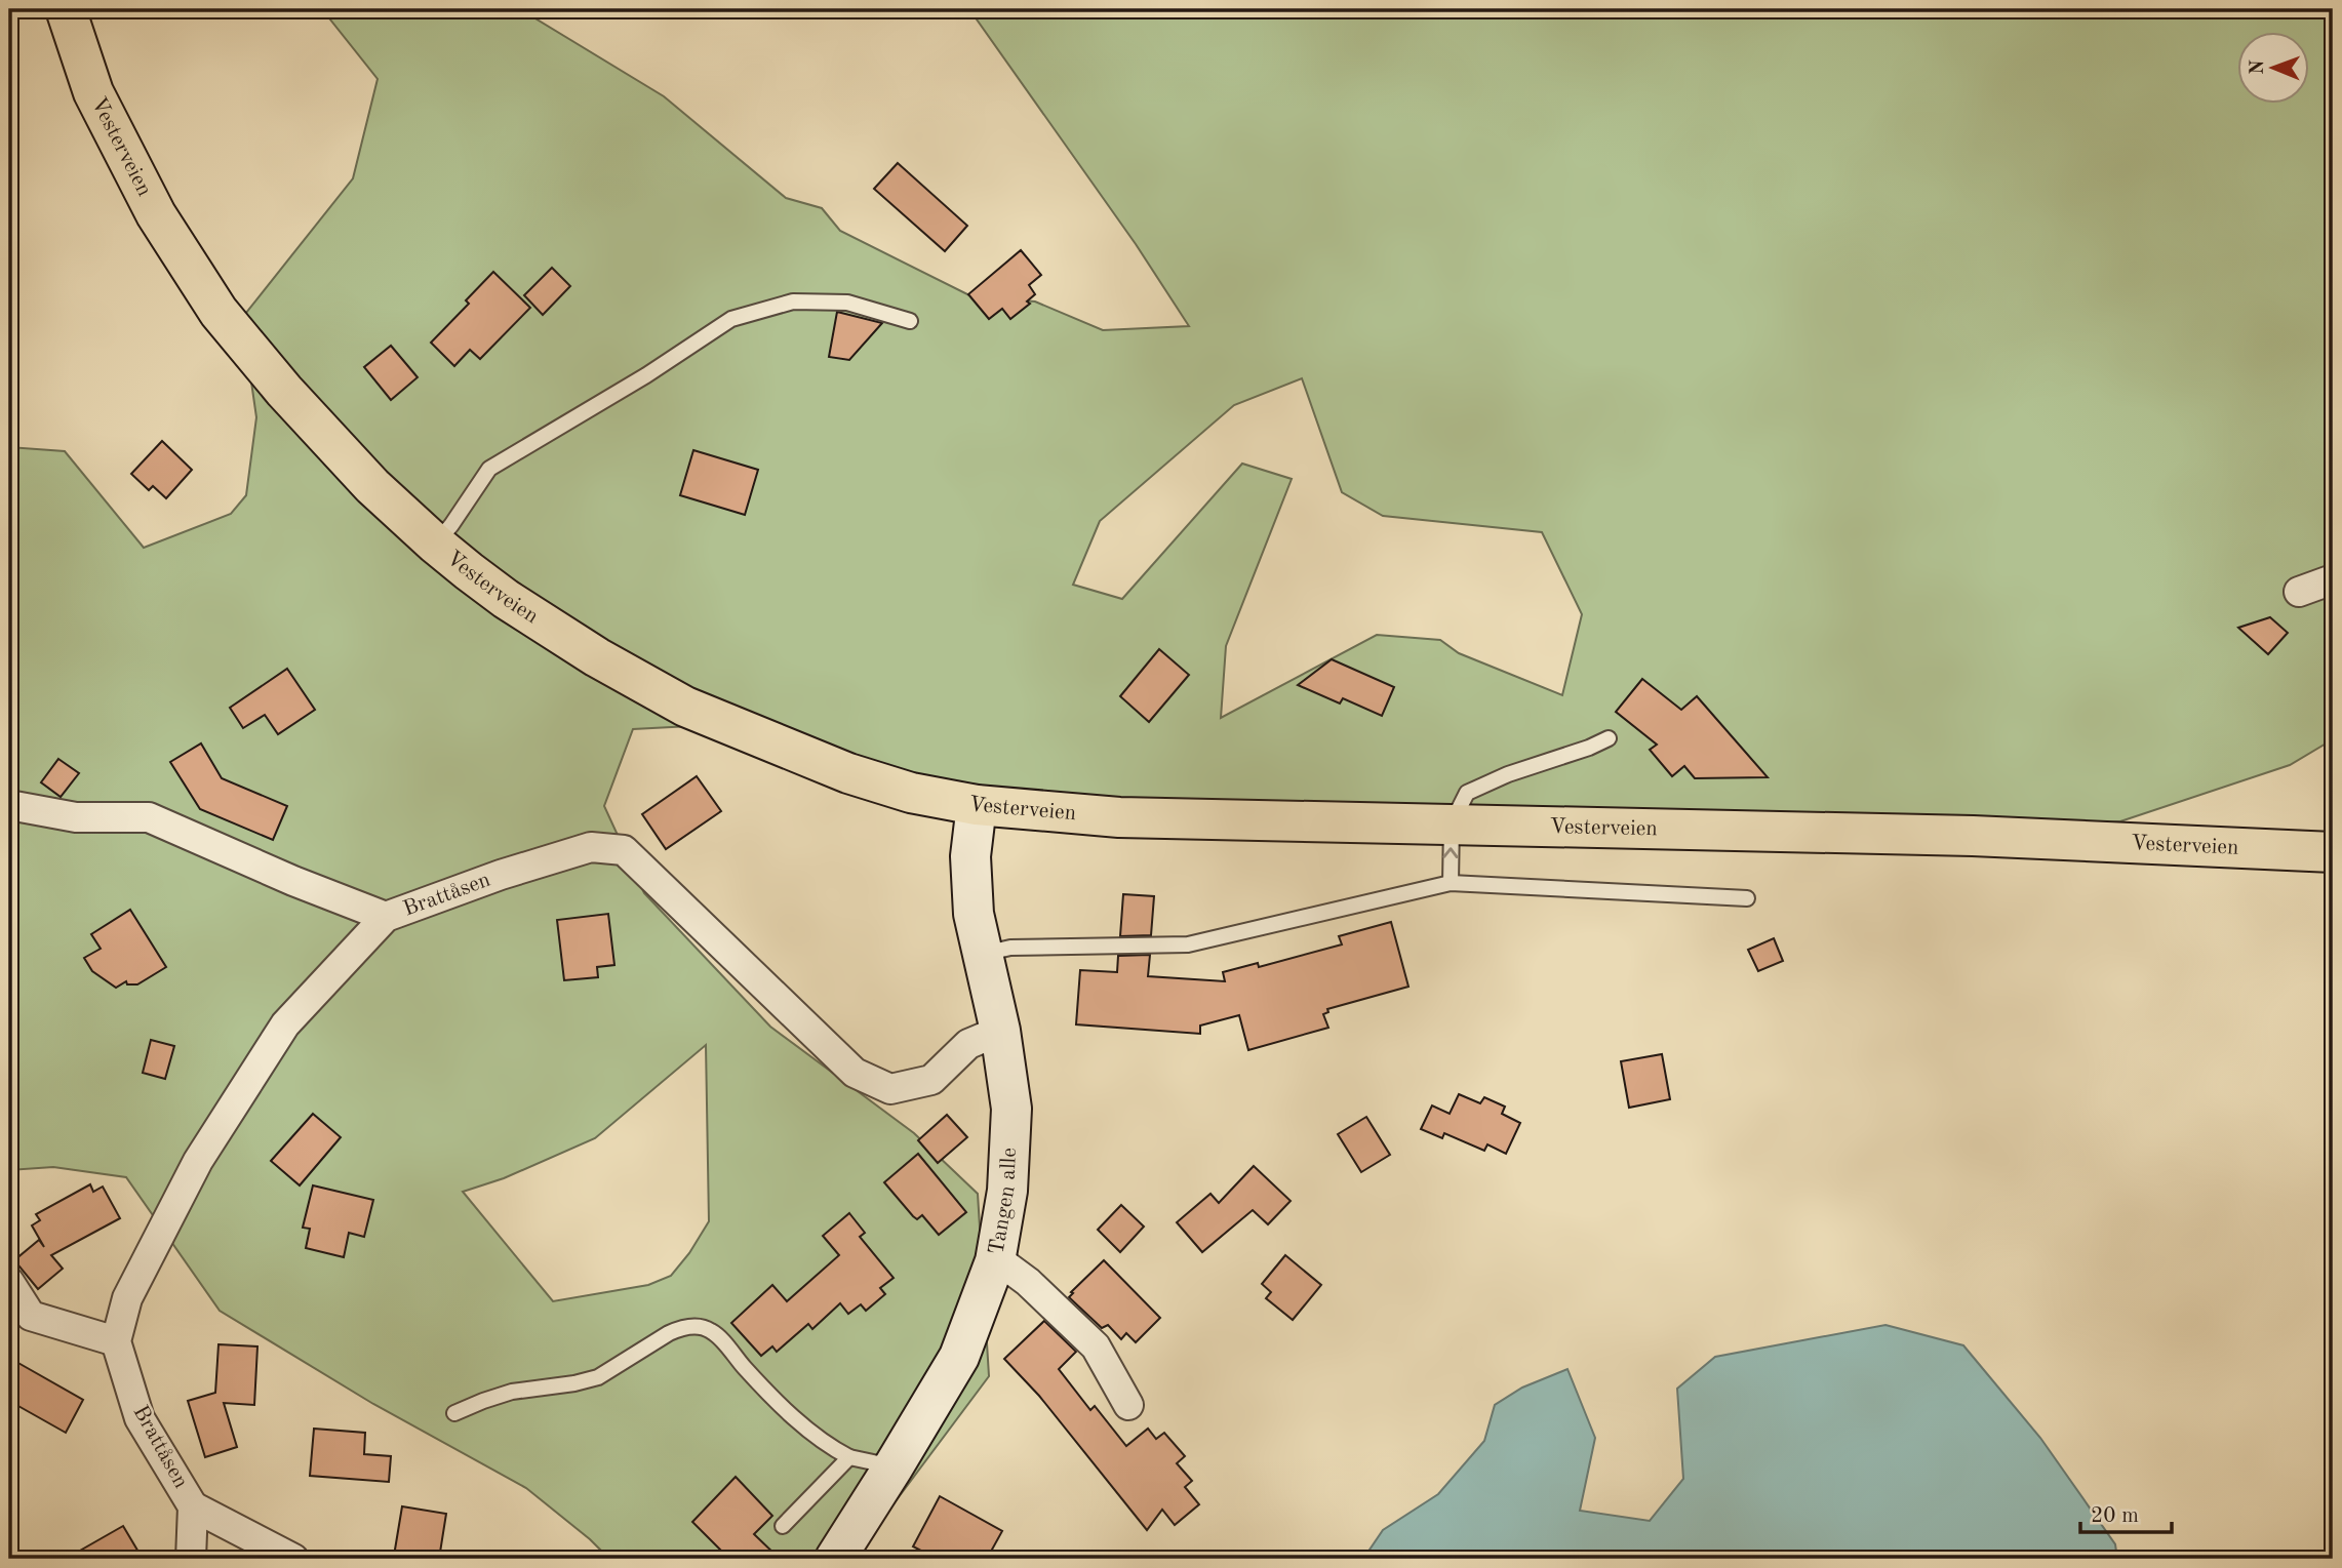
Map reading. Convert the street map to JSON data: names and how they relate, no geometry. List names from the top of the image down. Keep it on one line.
{"streets":{"main road":["Vesterveien","Tangen alle"],"street":["Brattåsen"]},"crossings":[["Vesterveien","Tangen alle"],["Brattåsen","Tangen alle"]],"scale_bar":"20 m","north":"left"}
